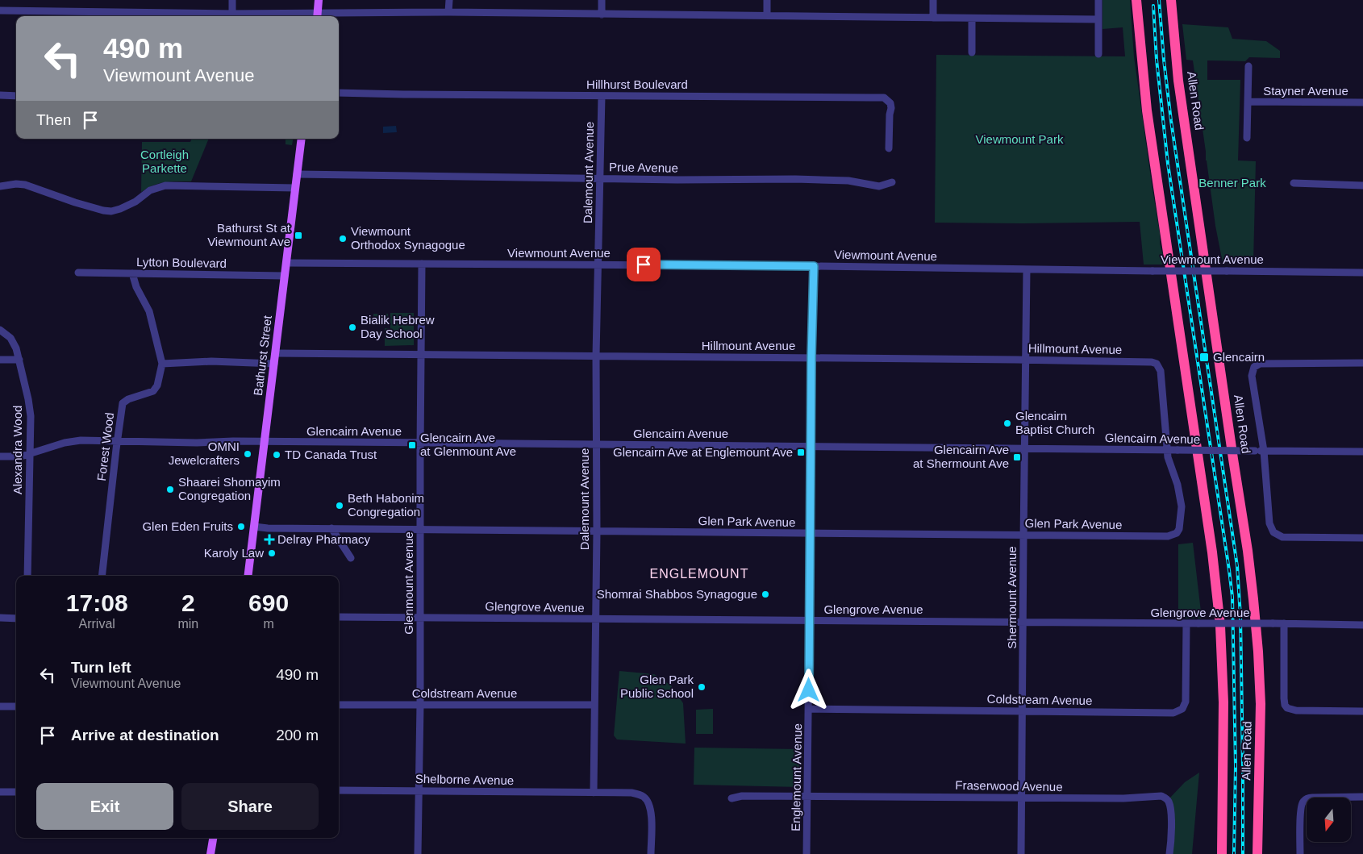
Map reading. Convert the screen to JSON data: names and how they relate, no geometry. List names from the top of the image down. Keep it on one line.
{"streets":{"highway":["Allen Road"],"main road":["Bathurst Street"],"street":["Hillhurst Boulevard","Stayner Avenue","Prue Avenue","Dalemount Avenue","Viewmount Avenue","Lytton Boulevard","Hillmount Avenue","Glencairn Avenue","Forest Wood","Alexandra Wood","Glen Park Avenue","Glenmount Avenue","Shermount Avenue","Glengrove Avenue","Coldstream Avenue","Englemount Avenue","Shelborne Avenue","Fraserwood Avenue"]},"crossings":[["Hillhurst Boulevard","Dalemount Avenue"],["Prue Avenue","Dalemount Avenue"],["Prue Avenue","Bathurst Street"],["Dalemount Avenue","Viewmount Avenue"],["Dalemount Avenue","Hillmount Avenue"],["Dalemount Avenue","Glencairn Avenue"],["Dalemount Avenue","Glen Park Avenue"],["Dalemount Avenue","Glengrove Avenue"],["Dalemount Avenue","Coldstream Avenue"],["Dalemount Avenue","Shelborne Avenue"],["Viewmount Avenue","Bathurst Street"],["Viewmount Avenue","Glenmount Avenue"],["Viewmount Avenue","Shermount Avenue"],["Viewmount Avenue","Englemount Avenue"],["Lytton Boulevard","Bathurst Street"],["Lytton Boulevard","Forest Wood"],["Hillmount Avenue","Bathurst Street"],["Hillmount Avenue","Glencairn Avenue"],["Hillmount Avenue","Glen Park Avenue"],["Hillmount Avenue","Glenmount Avenue"],["Hillmount Avenue","Shermount Avenue"],["Hillmount Avenue","Englemount Avenue"],["Bathurst Street","Glencairn Avenue"],["Bathurst Street","Glen Park Avenue"],["Glencairn Avenue","Forest Wood"],["Glencairn Avenue","Alexandra Wood"],["Glencairn Avenue","Glen Park Avenue"],["Glencairn Avenue","Glenmount Avenue"],["Glencairn Avenue","Shermount Avenue"],["Glencairn Avenue","Englemount Avenue"],["Glen Park Avenue","Glenmount Avenue"],["Glen Park Avenue","Shermount Avenue"],["Glen Park Avenue","Englemount Avenue"],["Glenmount Avenue","Glengrove Avenue"],["Glenmount Avenue","Coldstream Avenue"],["Glenmount Avenue","Shelborne Avenue"],["Shermount Avenue","Glengrove Avenue"],["Shermount Avenue","Coldstream Avenue"],["Shermount Avenue","Fraserwood Avenue"],["Glengrove Avenue","Coldstream Avenue"],["Glengrove Avenue","Englemount Avenue"],["Coldstream Avenue","Englemount Avenue"],["Englemount Avenue","Fraserwood Avenue"]],"districts":["ENGLEMOUNT"],"parks":["Viewmount Park","Cortleigh Parkette","Benner Park"],"places":{"transit":["Bathurst St at Viewmount Ave","Glencairn","Glencairn Ave at Glenmount Ave","Glencairn Ave at Englemount Ave","Glencairn Ave at Shermount Ave"],"other":["Viewmount Orthodox Synagogue","Bialik Hebrew Day School","Glencairn Baptist Church","OMNI Jewelcrafters","TD Canada Trust","Shaarei Shomayim Congregation","Beth Habonim Congregation","Glen Eden Fruits","Karoly Law","Shomrai Shabbos Synagogue","Glen Park Public School"],"health":["Delray Pharmacy"]},"north":"bottom","page":{"turn":["490 m","Viewmount Avenue"],"then":"Then","eta":["17:08","Arrival","2","min","690","m"],"list":[{"name":"Turn left","note":"Viewmount Avenue","value":"490 m"},{"name":"Arrive at destination","value":"200 m"}],"buttons":["Exit","Share"]}}
